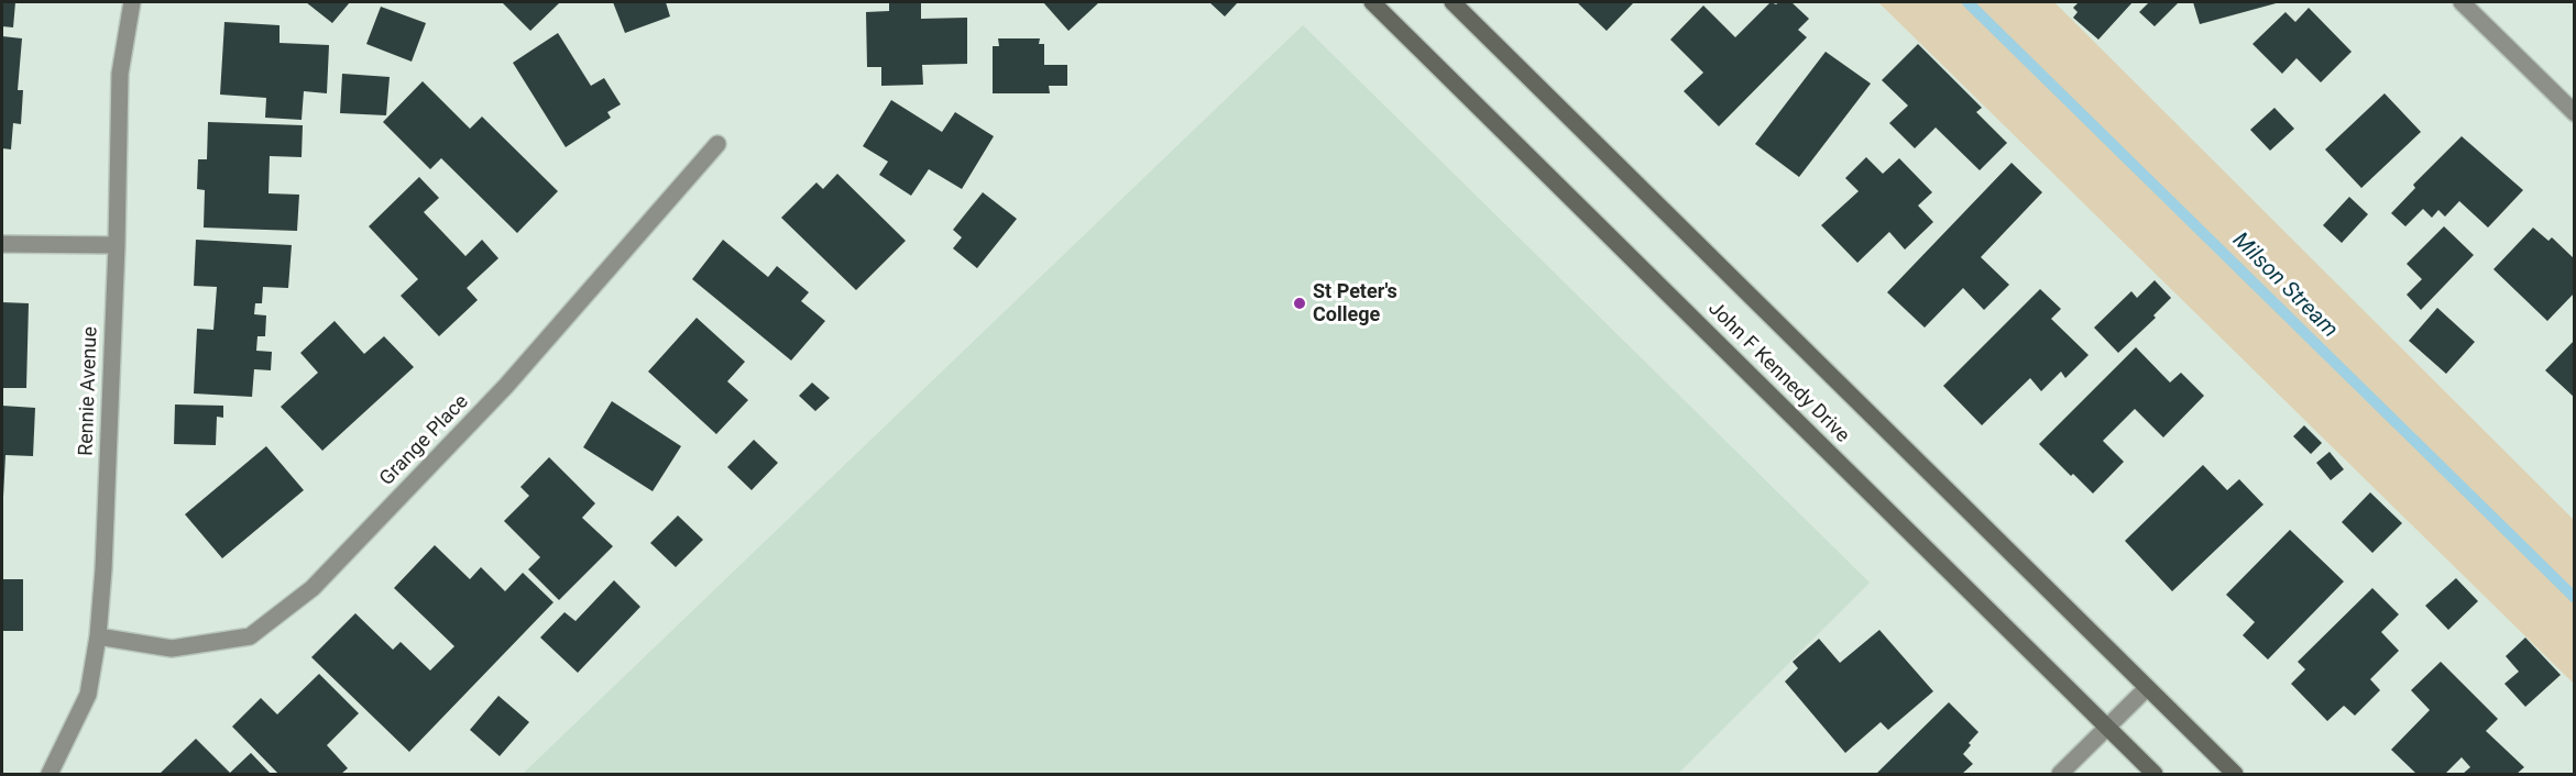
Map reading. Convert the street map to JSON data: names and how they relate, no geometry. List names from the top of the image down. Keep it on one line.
{"streets":{"main road":["John F Kennedy Drive"],"street":["Rennie Avenue","Grange Place"]},"crossings":[["Rennie Avenue","Grange Place"]],"water":["Milson Stream"],"places":["St Peter's College"]}
